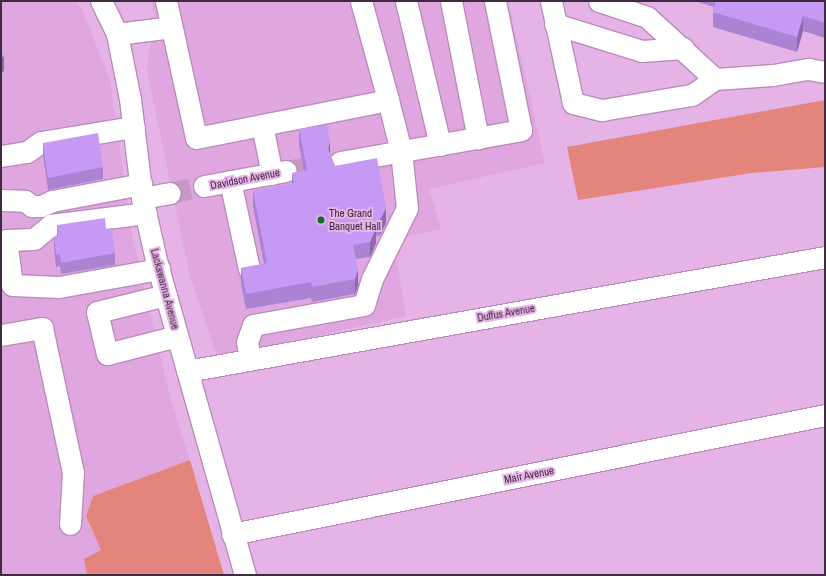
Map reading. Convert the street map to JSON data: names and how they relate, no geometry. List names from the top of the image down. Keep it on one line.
{"streets":{"street":["Davidson Avenue","Lackawanna Avenue","Duffus Avenue","Mair Avenue"]},"crossings":[["Lackawanna Avenue","Duffus Avenue"],["Lackawanna Avenue","Mair Avenue"]],"places":["The Grand Banquet Hall"]}
